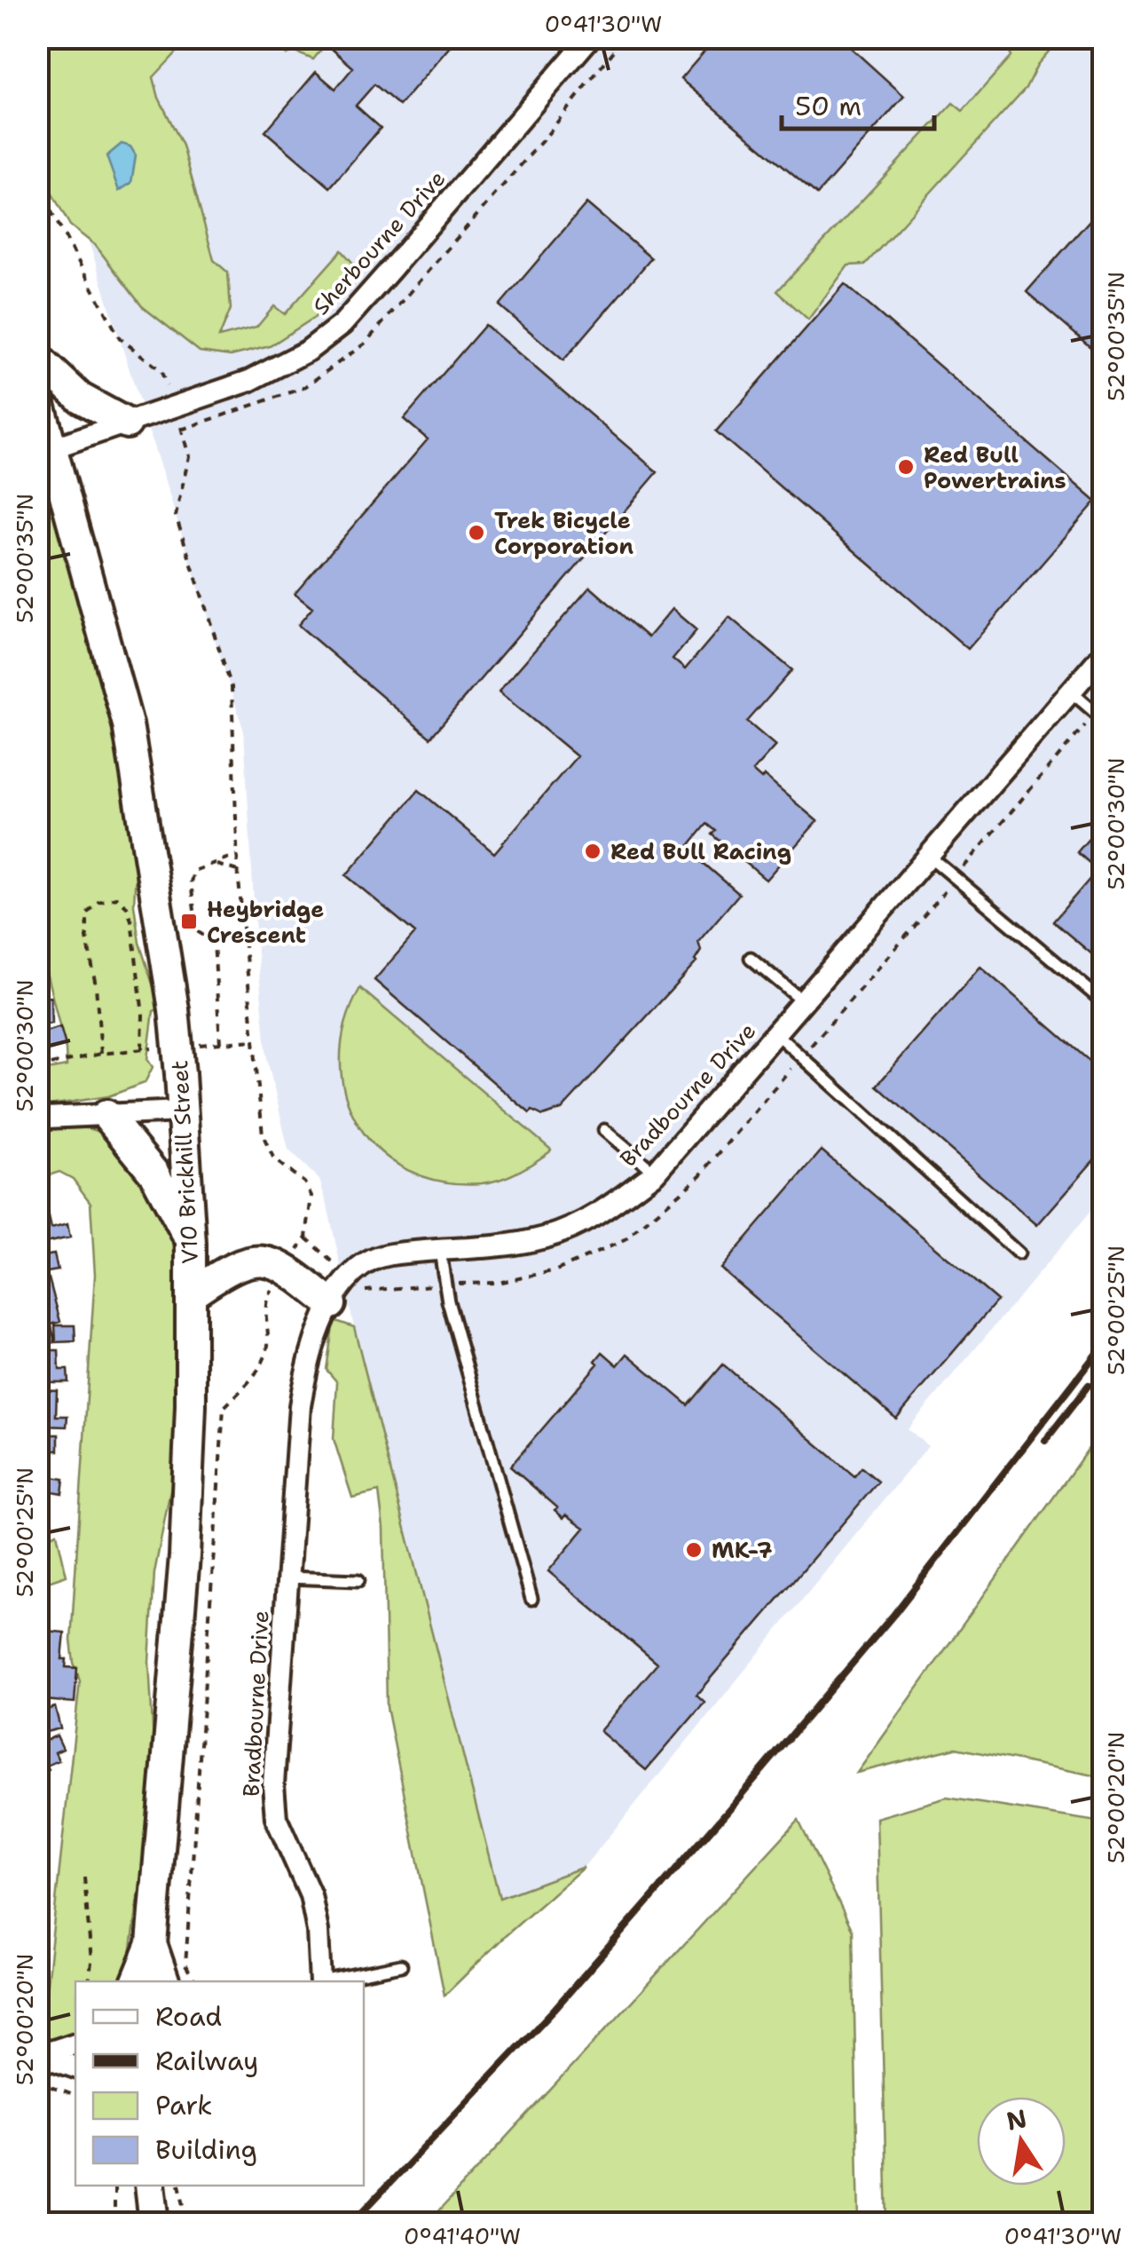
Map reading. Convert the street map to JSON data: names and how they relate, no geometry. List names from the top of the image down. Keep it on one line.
{"streets":{"street":["Sherbourne Drive","Bradbourne Drive","V10 Brickhill Street"]},"crossings":[["Sherbourne Drive","V10 Brickhill Street"]],"places":{"other":["Red Bull Powertrains","Trek Bicycle Corporation","Red Bull Racing","MK-7"],"transit":["Heybridge Crescent"]},"legend":["Road","Railway","Park","Building"],"scale_bar":"50 m","north":"top","coordinates":["0°41'30\"W","52°00'35\"N","52°00'30\"N","52°00'25\"N","52°00'20\"N","0°41'40\"W"]}
